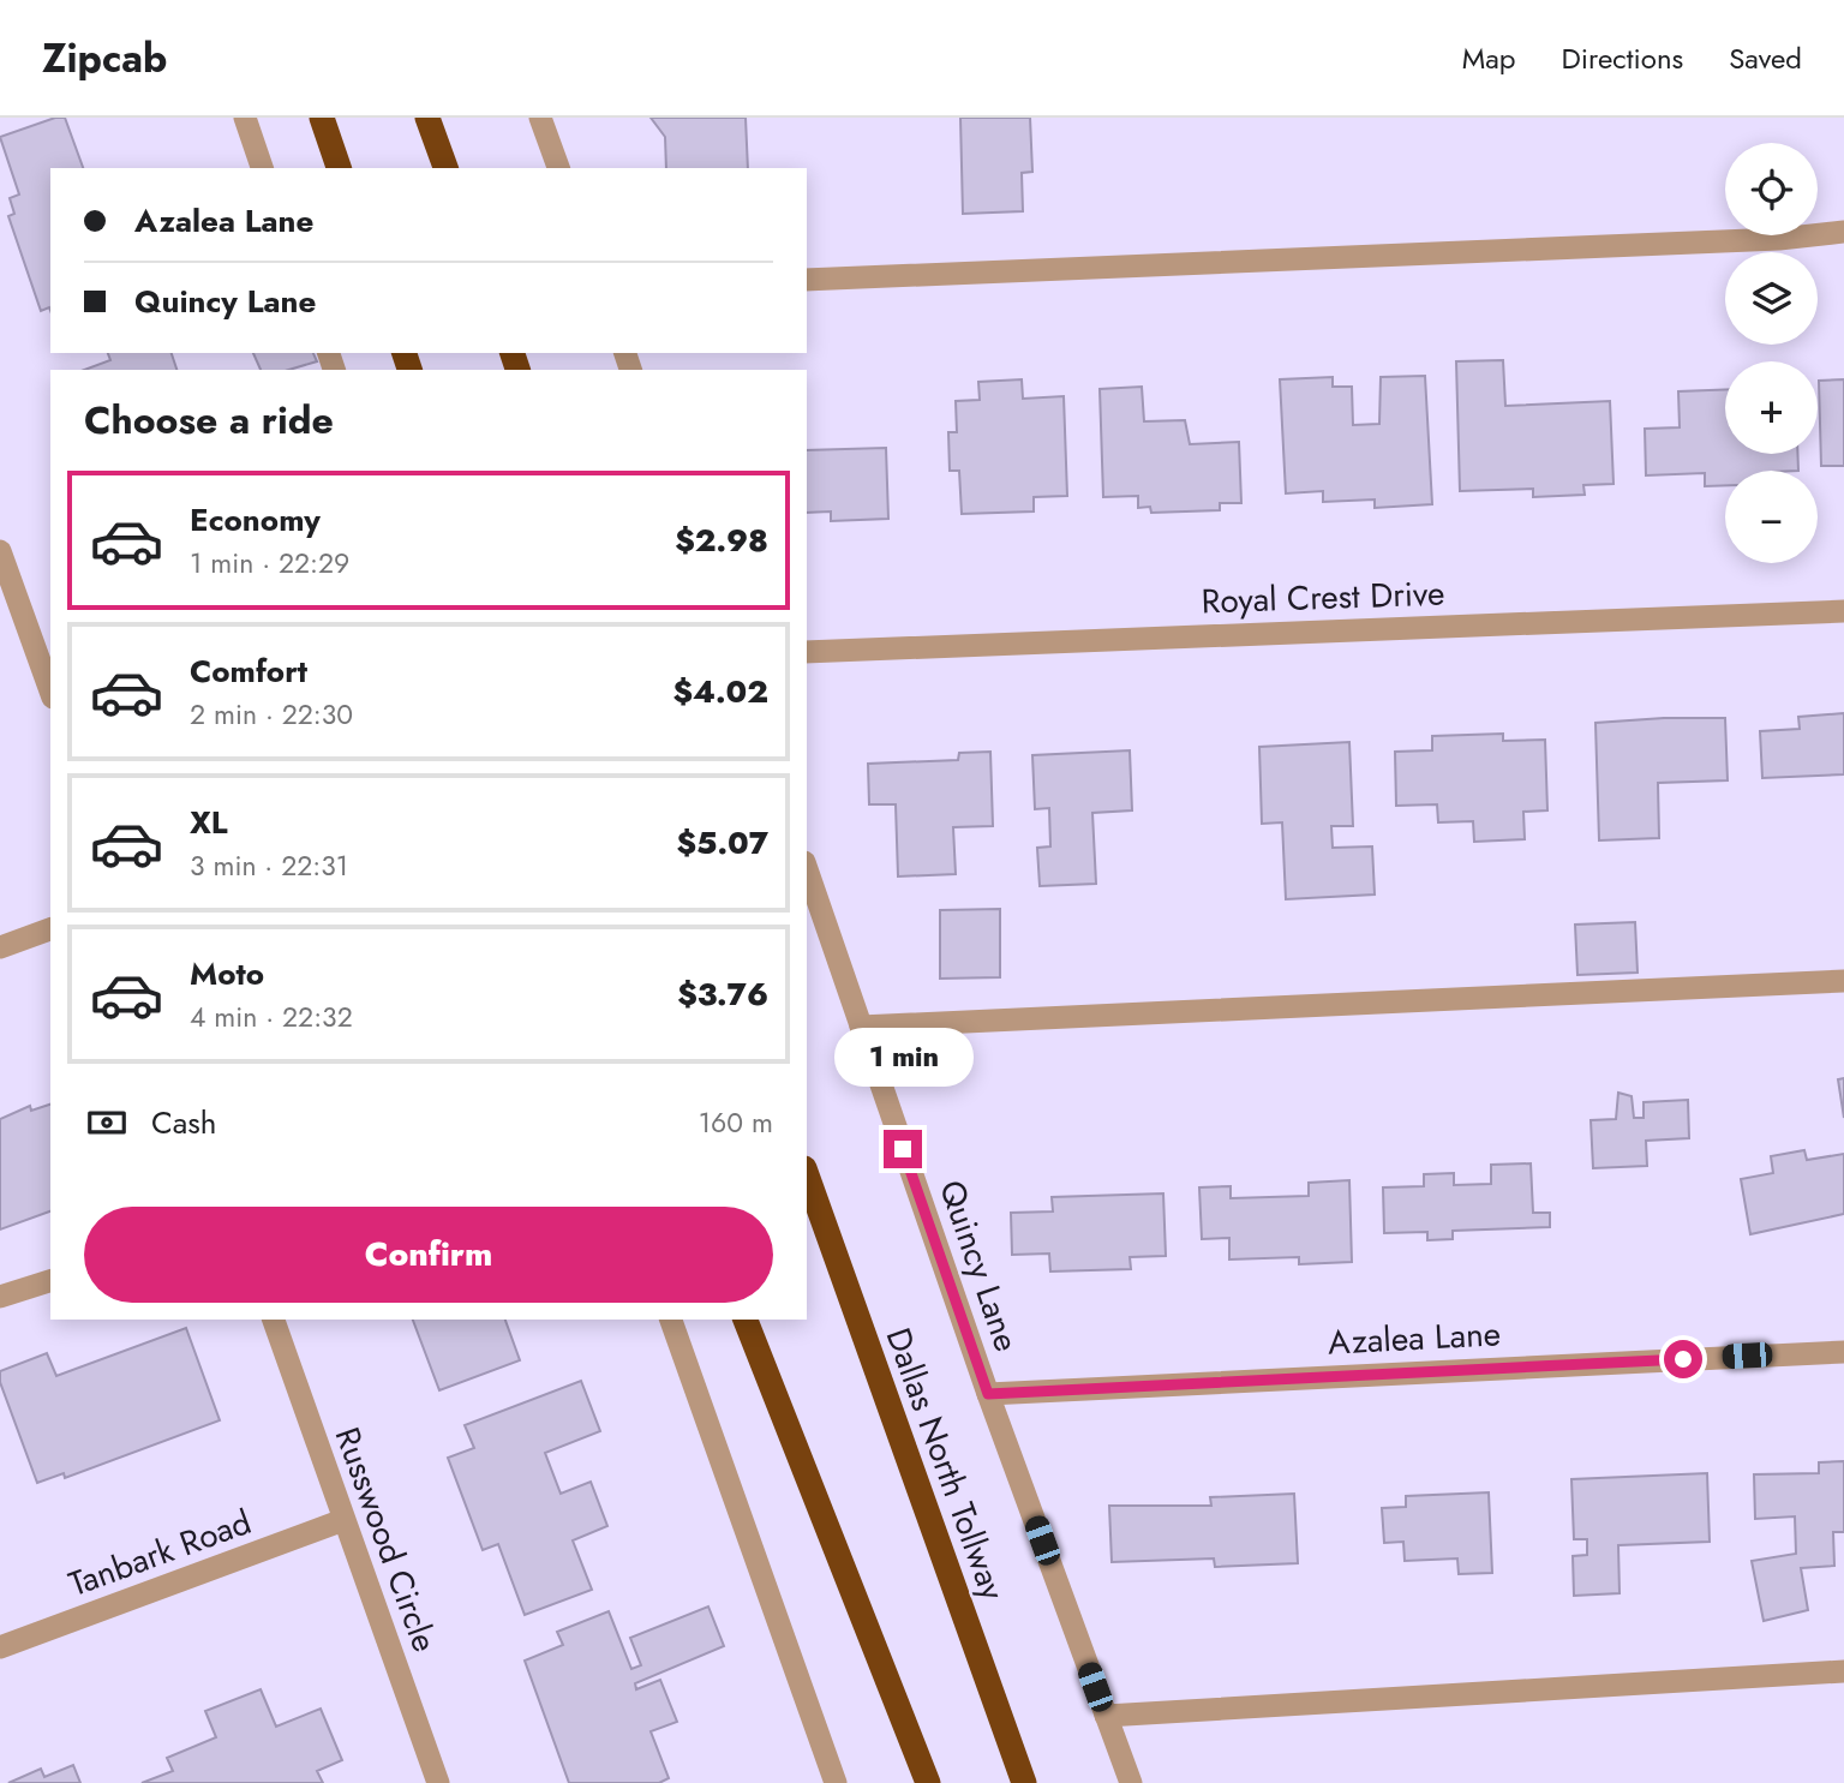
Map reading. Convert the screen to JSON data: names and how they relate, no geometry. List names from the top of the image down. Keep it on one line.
{"streets":{"highway":["Dallas North Tollway"],"street":["Royal Crest Drive","Quincy Lane","Azalea Lane","Russwood Circle","Tanbark Road"]},"crossings":[["Quincy Lane","Azalea Lane"],["Russwood Circle","Tanbark Road"]],"page":{"header":"Zipcab","nav":["Map","Directions","Saved"],"map_buttons":["+","−"],"banner":["Azalea Lane","Quincy Lane"],"heading":"Choose a ride","list":[{"name":"Economy","note":"1 min · 22:29","value":"$2.98"},{"name":"Comfort","note":"2 min · 22:30","value":"$4.02"},{"name":"XL","note":"3 min · 22:31","value":"$5.07"},{"name":"Moto","note":"4 min · 22:32","value":"$3.76"}],"bubble":"1 min","pay":["Cash","160 m"],"buttons":"Confirm"}}
